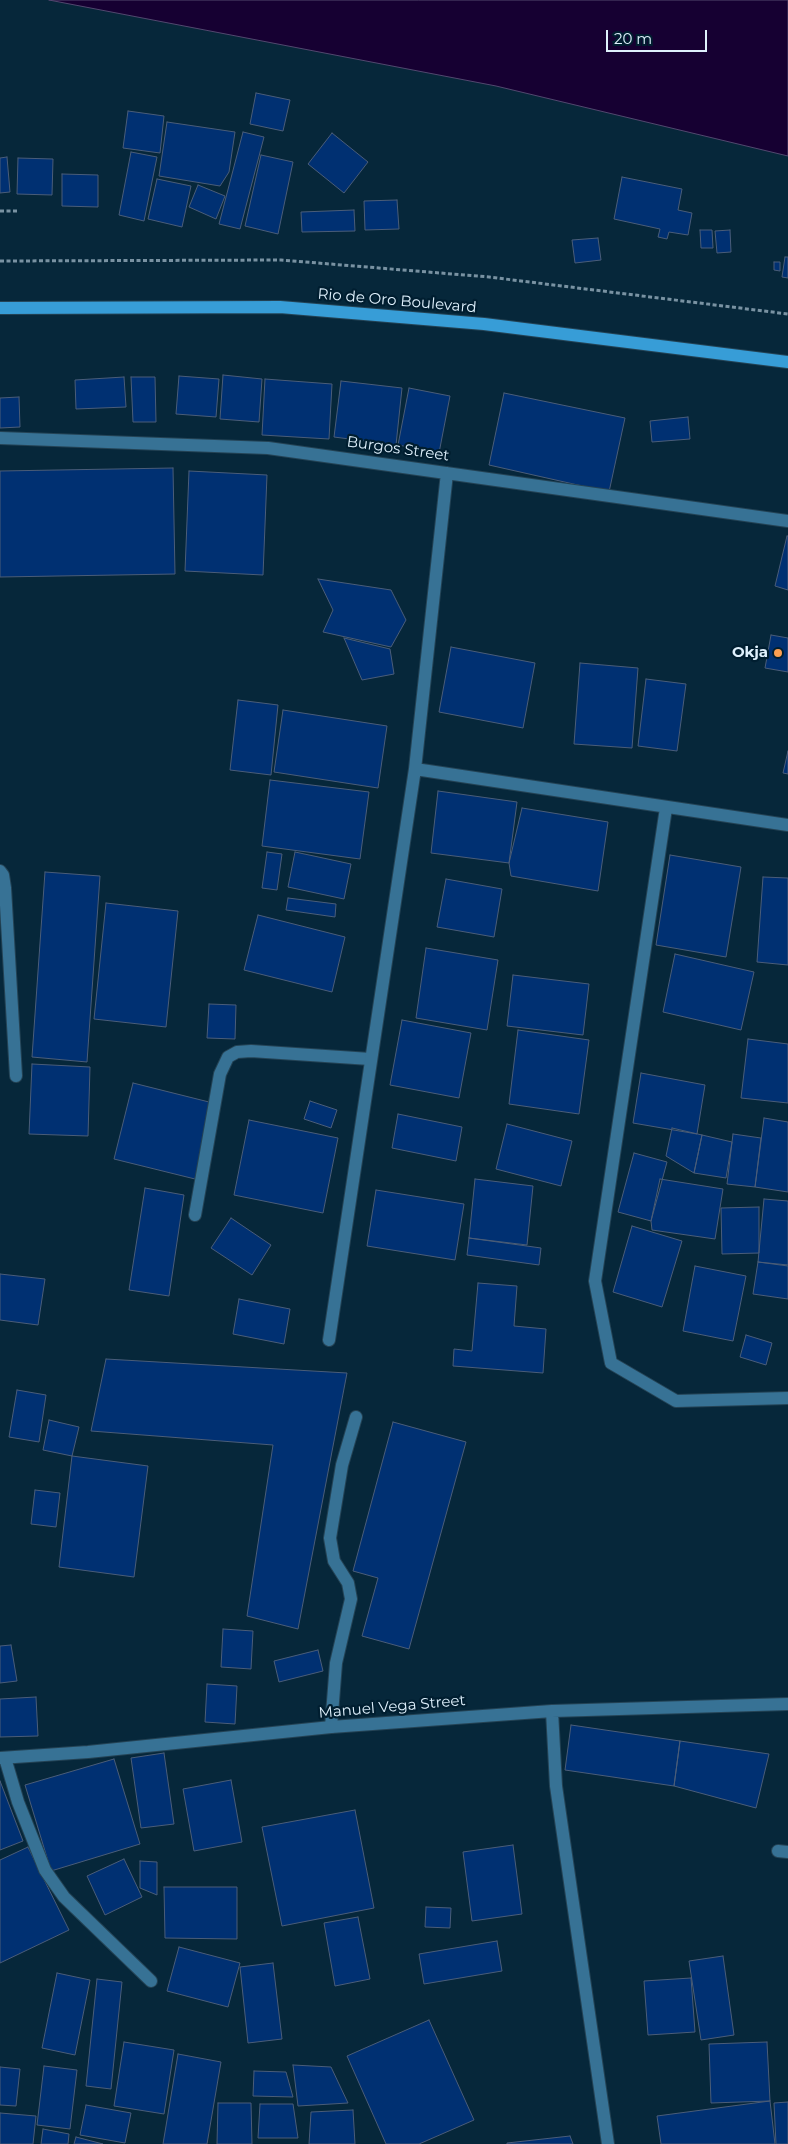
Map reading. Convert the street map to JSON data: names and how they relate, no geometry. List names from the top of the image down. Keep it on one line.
{"streets":{"main road":["Rio de Oro Boulevard"],"street":["Burgos Street","Manuel Vega Street"]},"places":["Okja"],"scale_bar":"20 m"}
